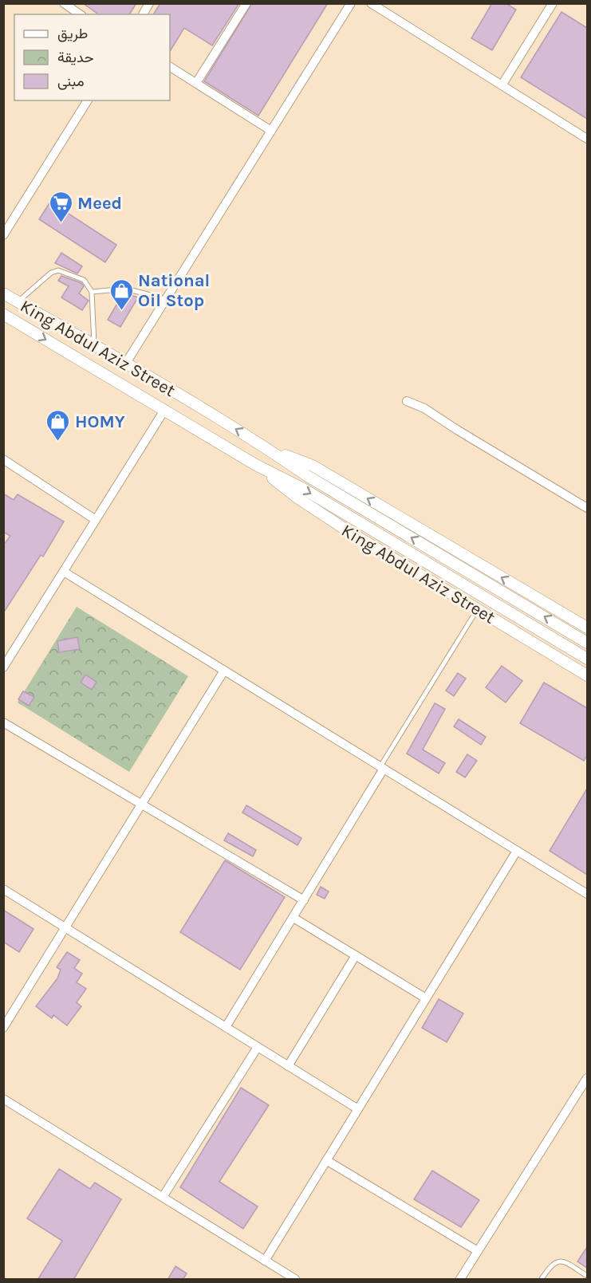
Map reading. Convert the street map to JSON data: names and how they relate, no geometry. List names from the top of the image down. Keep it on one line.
{"streets":{"street":["King Abdul Aziz Street"]},"places":{"supermarket":["Meed"],"shop":["National Oil Stop","HOMY"]},"legend":["طريق","حديقة","مبنى"]}
